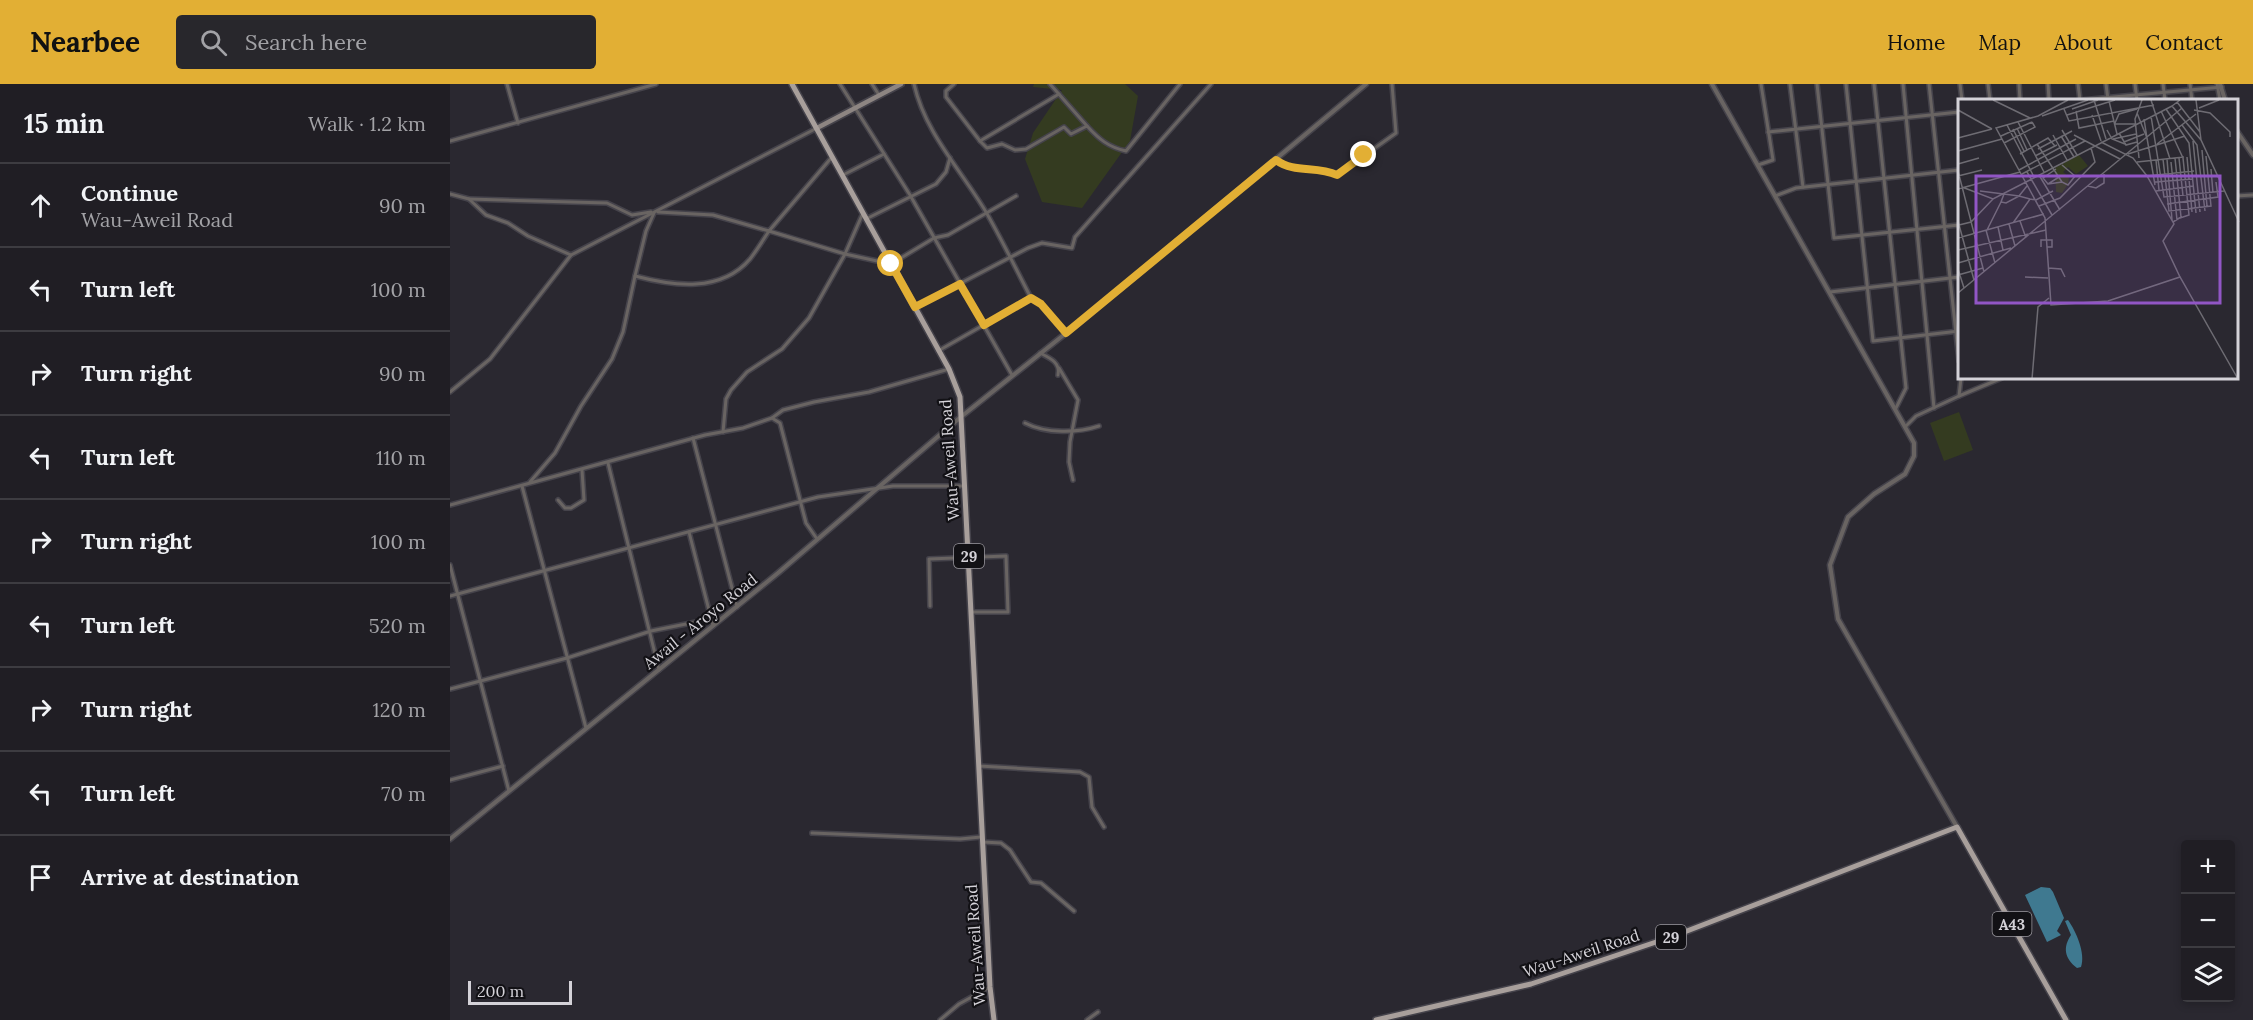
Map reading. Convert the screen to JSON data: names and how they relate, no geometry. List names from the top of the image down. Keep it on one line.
{"streets":{"main road":["Wau-Aweil Road","29","A43"],"street":["Awail - Aroyo Road"]},"crossings":[["Wau-Aweil Road","Awail - Aroyo Road"],["Wau-Aweil Road","A43"]],"scale_bar":"200 m","page":{"header":"Nearbee","search":"Search here","nav":["Home","Map","About","Contact"],"heading":["15 min","Walk · 1.2 km"],"list":[["Continue","Wau-Aweil Road","90 m"],["Turn left","100 m"],["Turn right","90 m"],["Turn left","110 m"],["Turn right","100 m"],["Turn left","520 m"],["Turn right","120 m"],["Turn left","70 m"],"Arrive at destination"],"map_buttons":["+","−"],"scale":"200 m"}}
